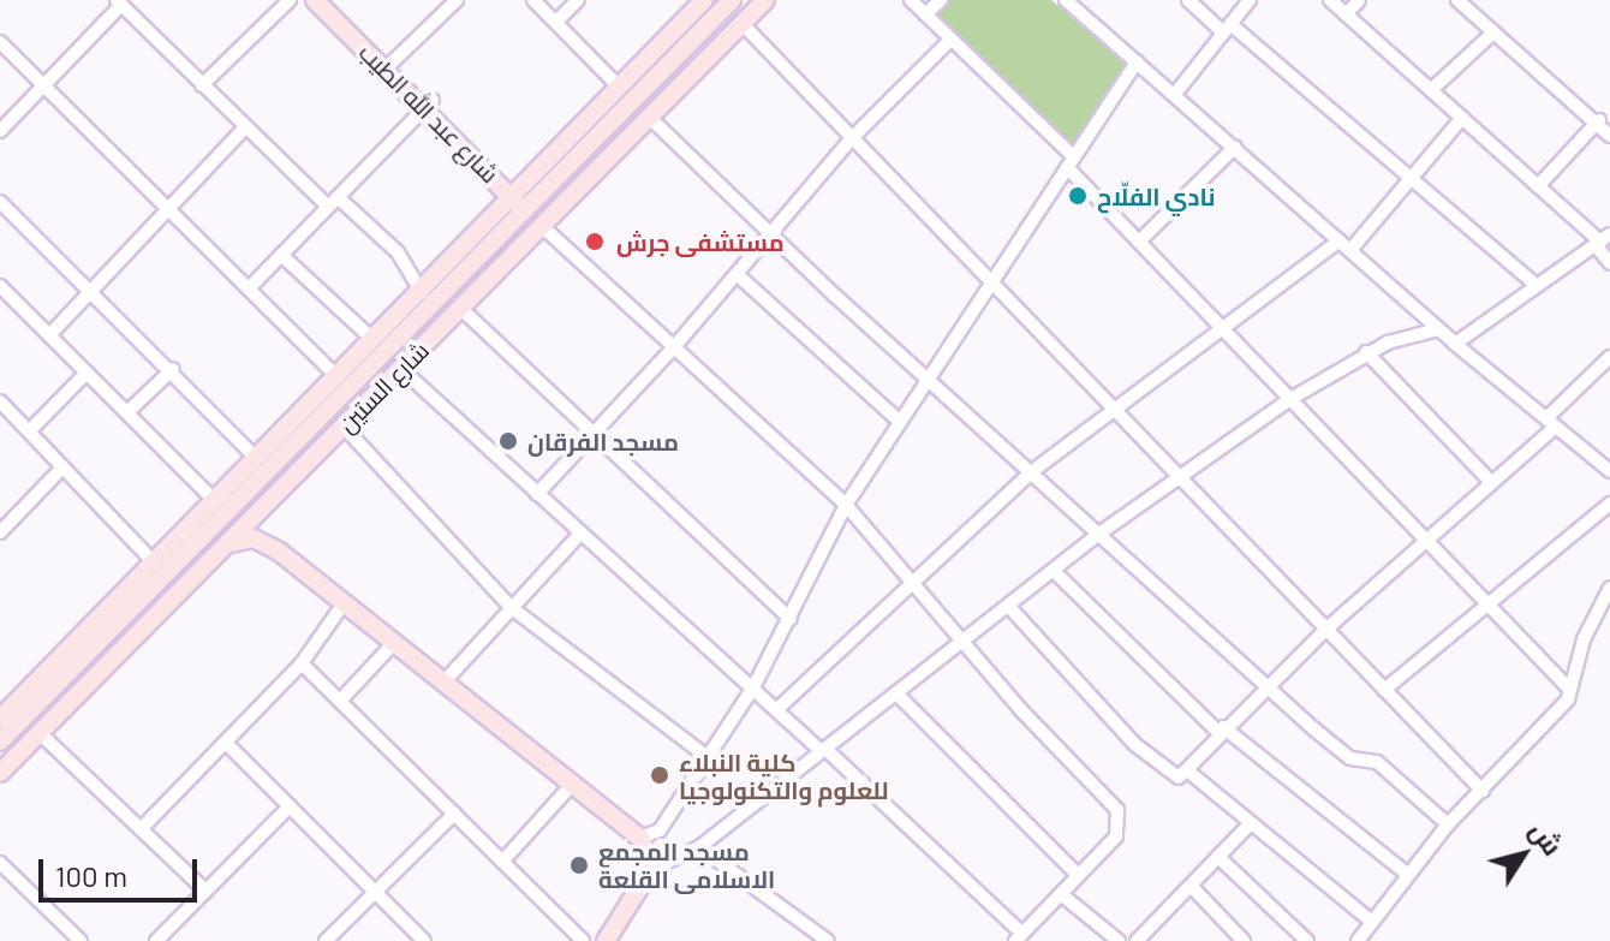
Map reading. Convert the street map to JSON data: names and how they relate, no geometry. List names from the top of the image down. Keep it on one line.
{"streets":{"main road":["شارع عبد الله الطيب","شارع الستين"]},"crossings":[["شارع عبد الله الطيب","شارع الستين"]],"places":["نادي الفلّاح","مستشفى جرش","مسجد الفرقان","كلية النبلاء للعلوم والتكنولوجيا","مسجد المجمع الاسلامى القلعة"],"scale_bar":"100 m","north":"top right"}
